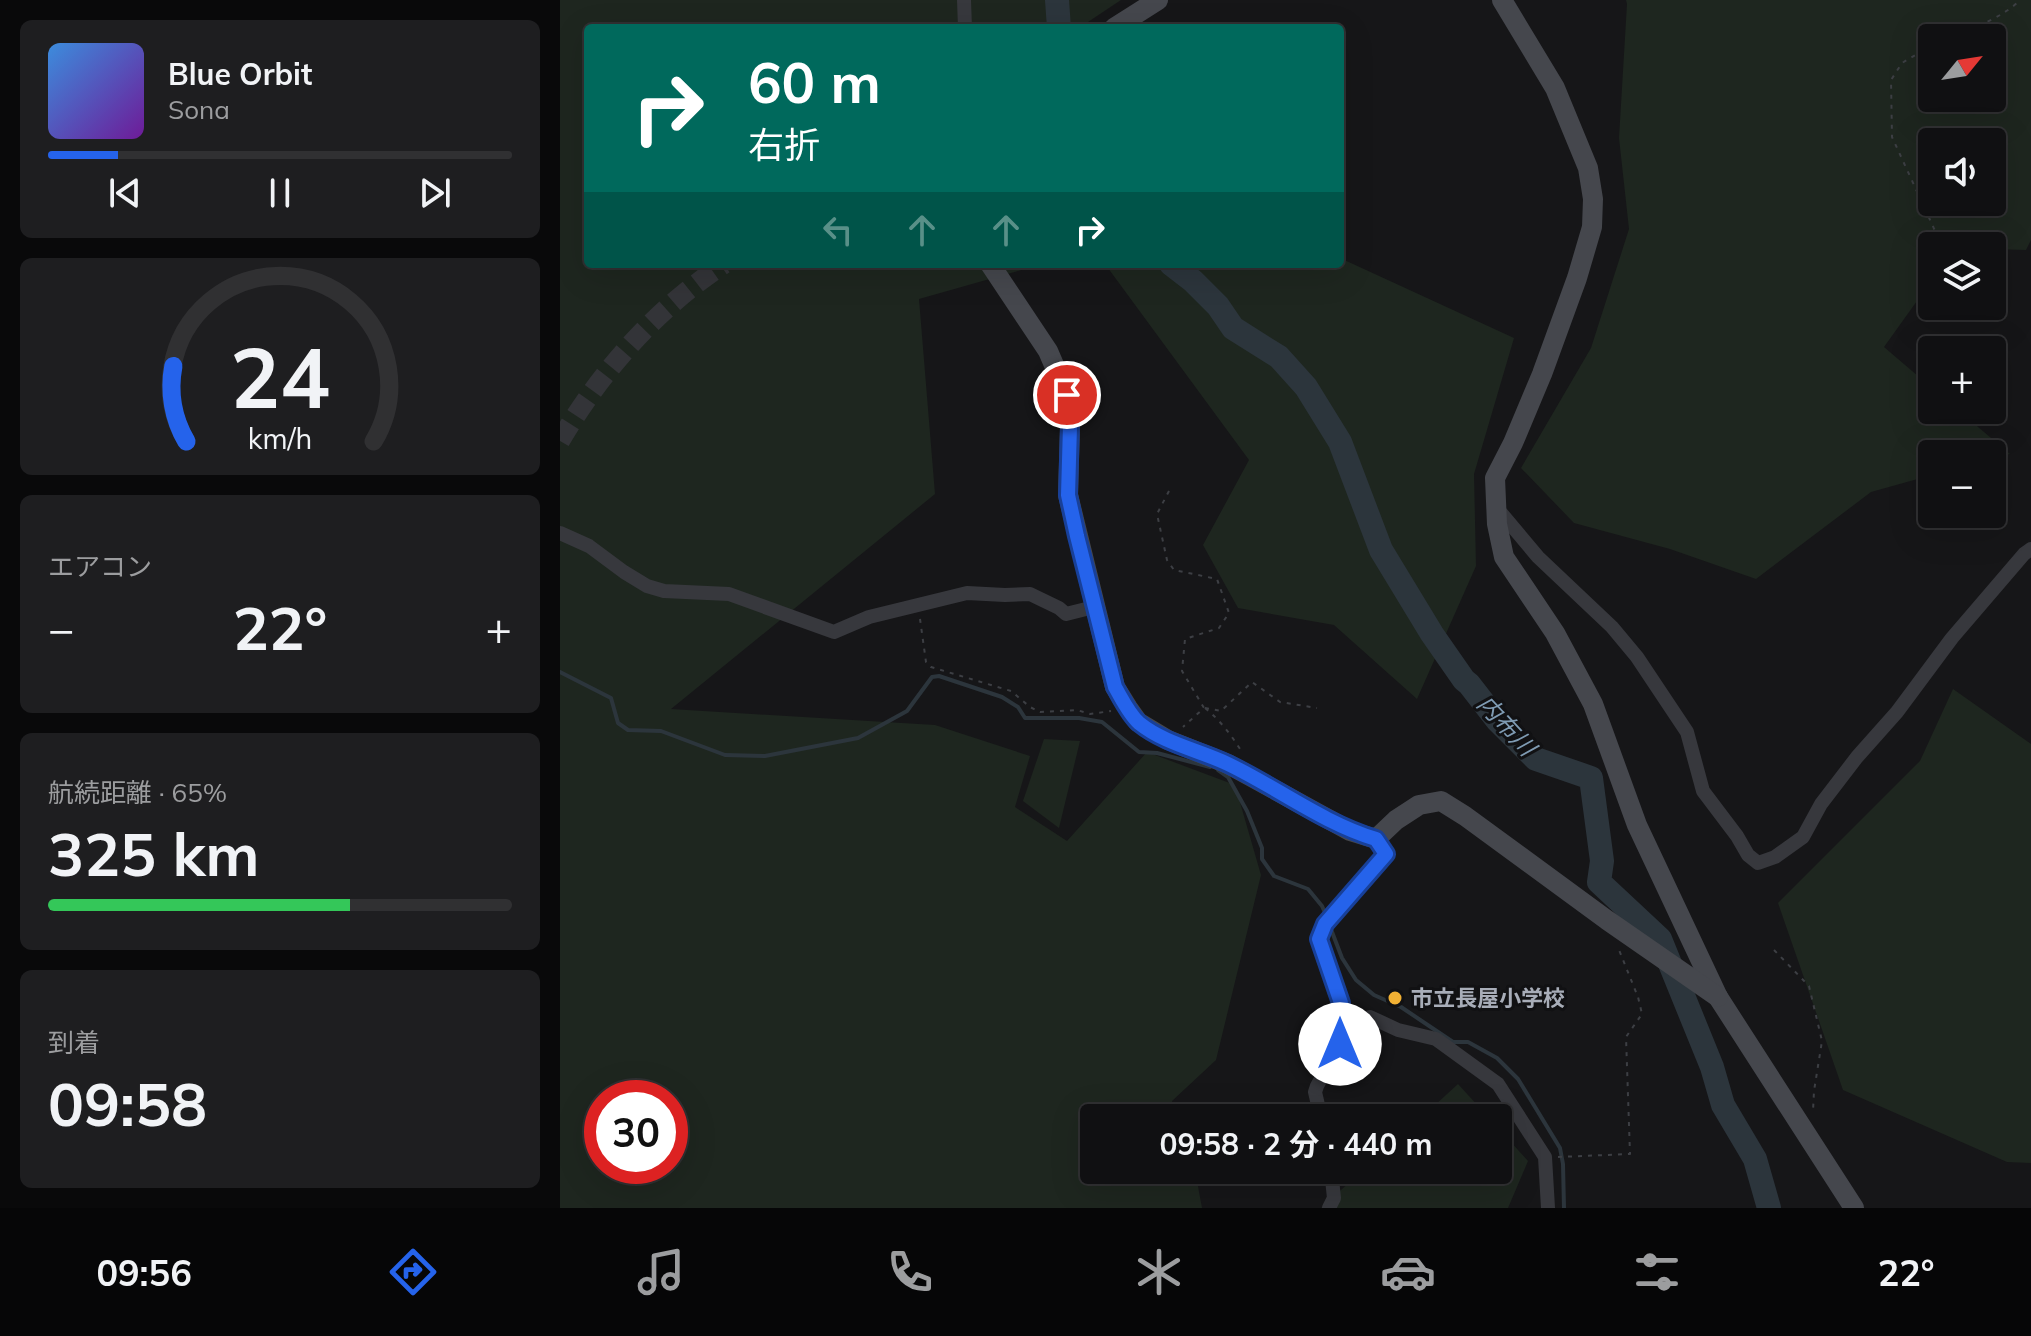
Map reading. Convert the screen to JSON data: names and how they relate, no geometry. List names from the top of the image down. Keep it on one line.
{"water":["内布川"],"places":["市立長屋小学校"],"north":"top right","page":{"map_buttons":["+","−"],"turn":["60 m","右折"],"song":["Blue Orbit","Sona"],"tile":["エアコン",["航続距離 · 65%","325 km"],["到着","09:58"]],"heat":["−","22°","+"],"limit":"30","trip":"09:58 · 2 分 · 440 m","tabs":["09:56","22°"],"gauge":["24","km/h"]}}
